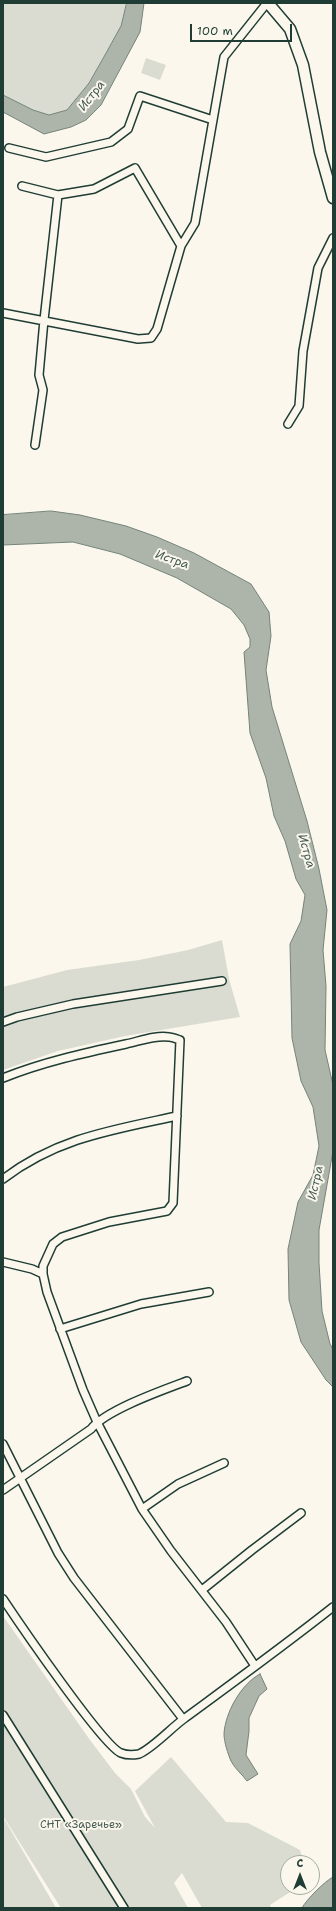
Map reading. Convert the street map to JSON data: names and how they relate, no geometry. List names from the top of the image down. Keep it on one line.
{"water":["Истра"],"parks":["СНТ «Заречье»"],"scale_bar":"100 m","north":"top"}
